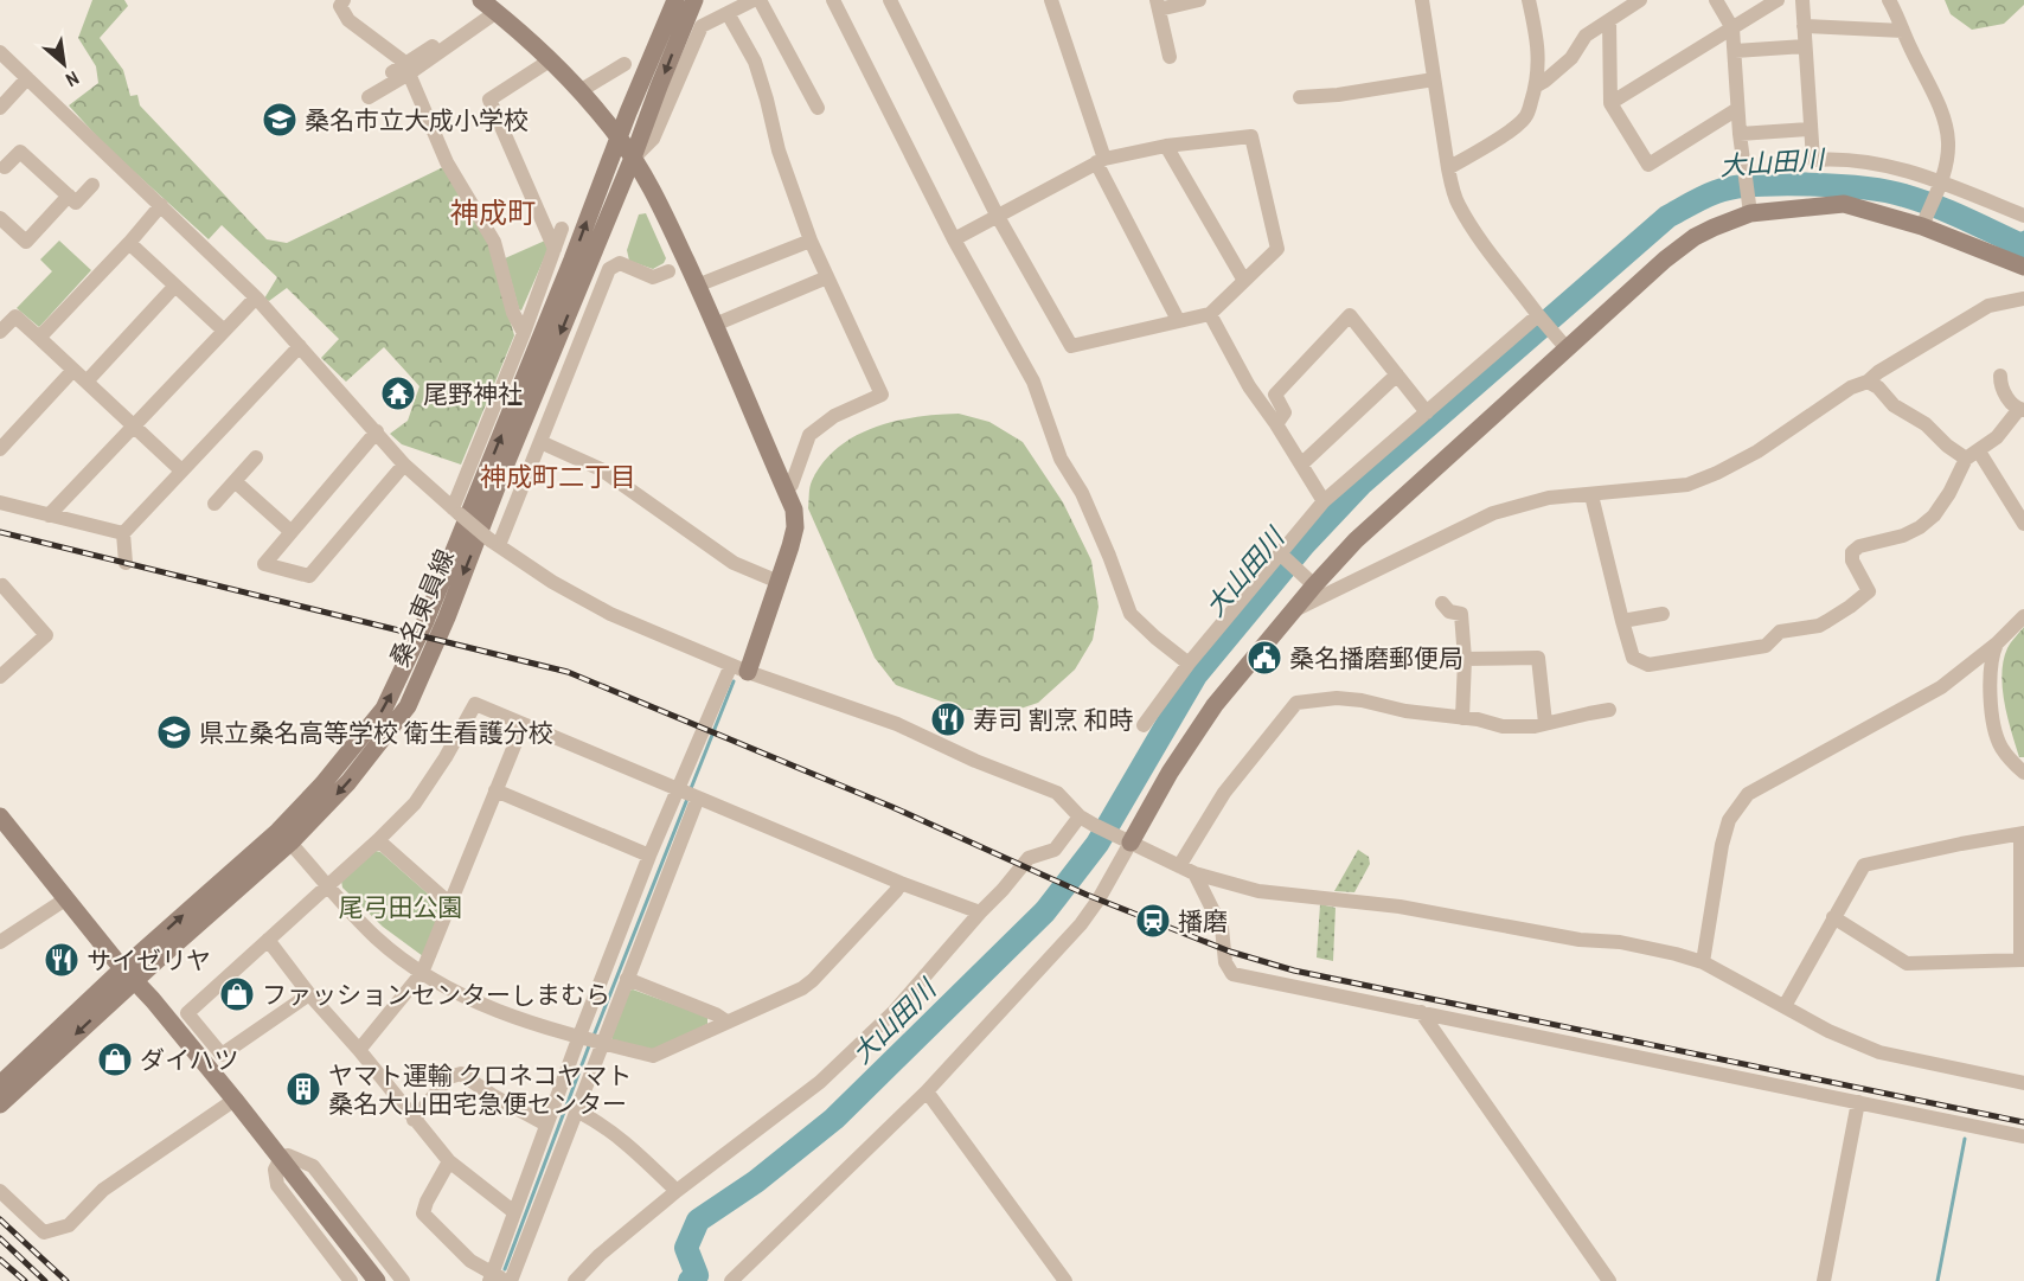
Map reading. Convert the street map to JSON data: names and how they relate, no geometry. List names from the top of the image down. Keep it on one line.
{"streets":{"street":["桑名東員線"]},"districts":["神成町","神成町二丁目"],"water":["大山田川"],"parks":["尾弓田公園"],"places":{"school or university":["桑名市立大成小学校","県立桑名高等学校 衛生看護分校"],"temple":["尾野神社"],"public building":["桑名播磨郵便局"],"restaurant":["寿司 割烹 和時","サイゼリヤ"],"station":["播磨"],"shop":["ファッションセンターしまむら","ダイハツ"],"building":["ヤマト運輸 クロネコヤマト 桑名大山田宅急便センター"]},"north":"bottom right"}
